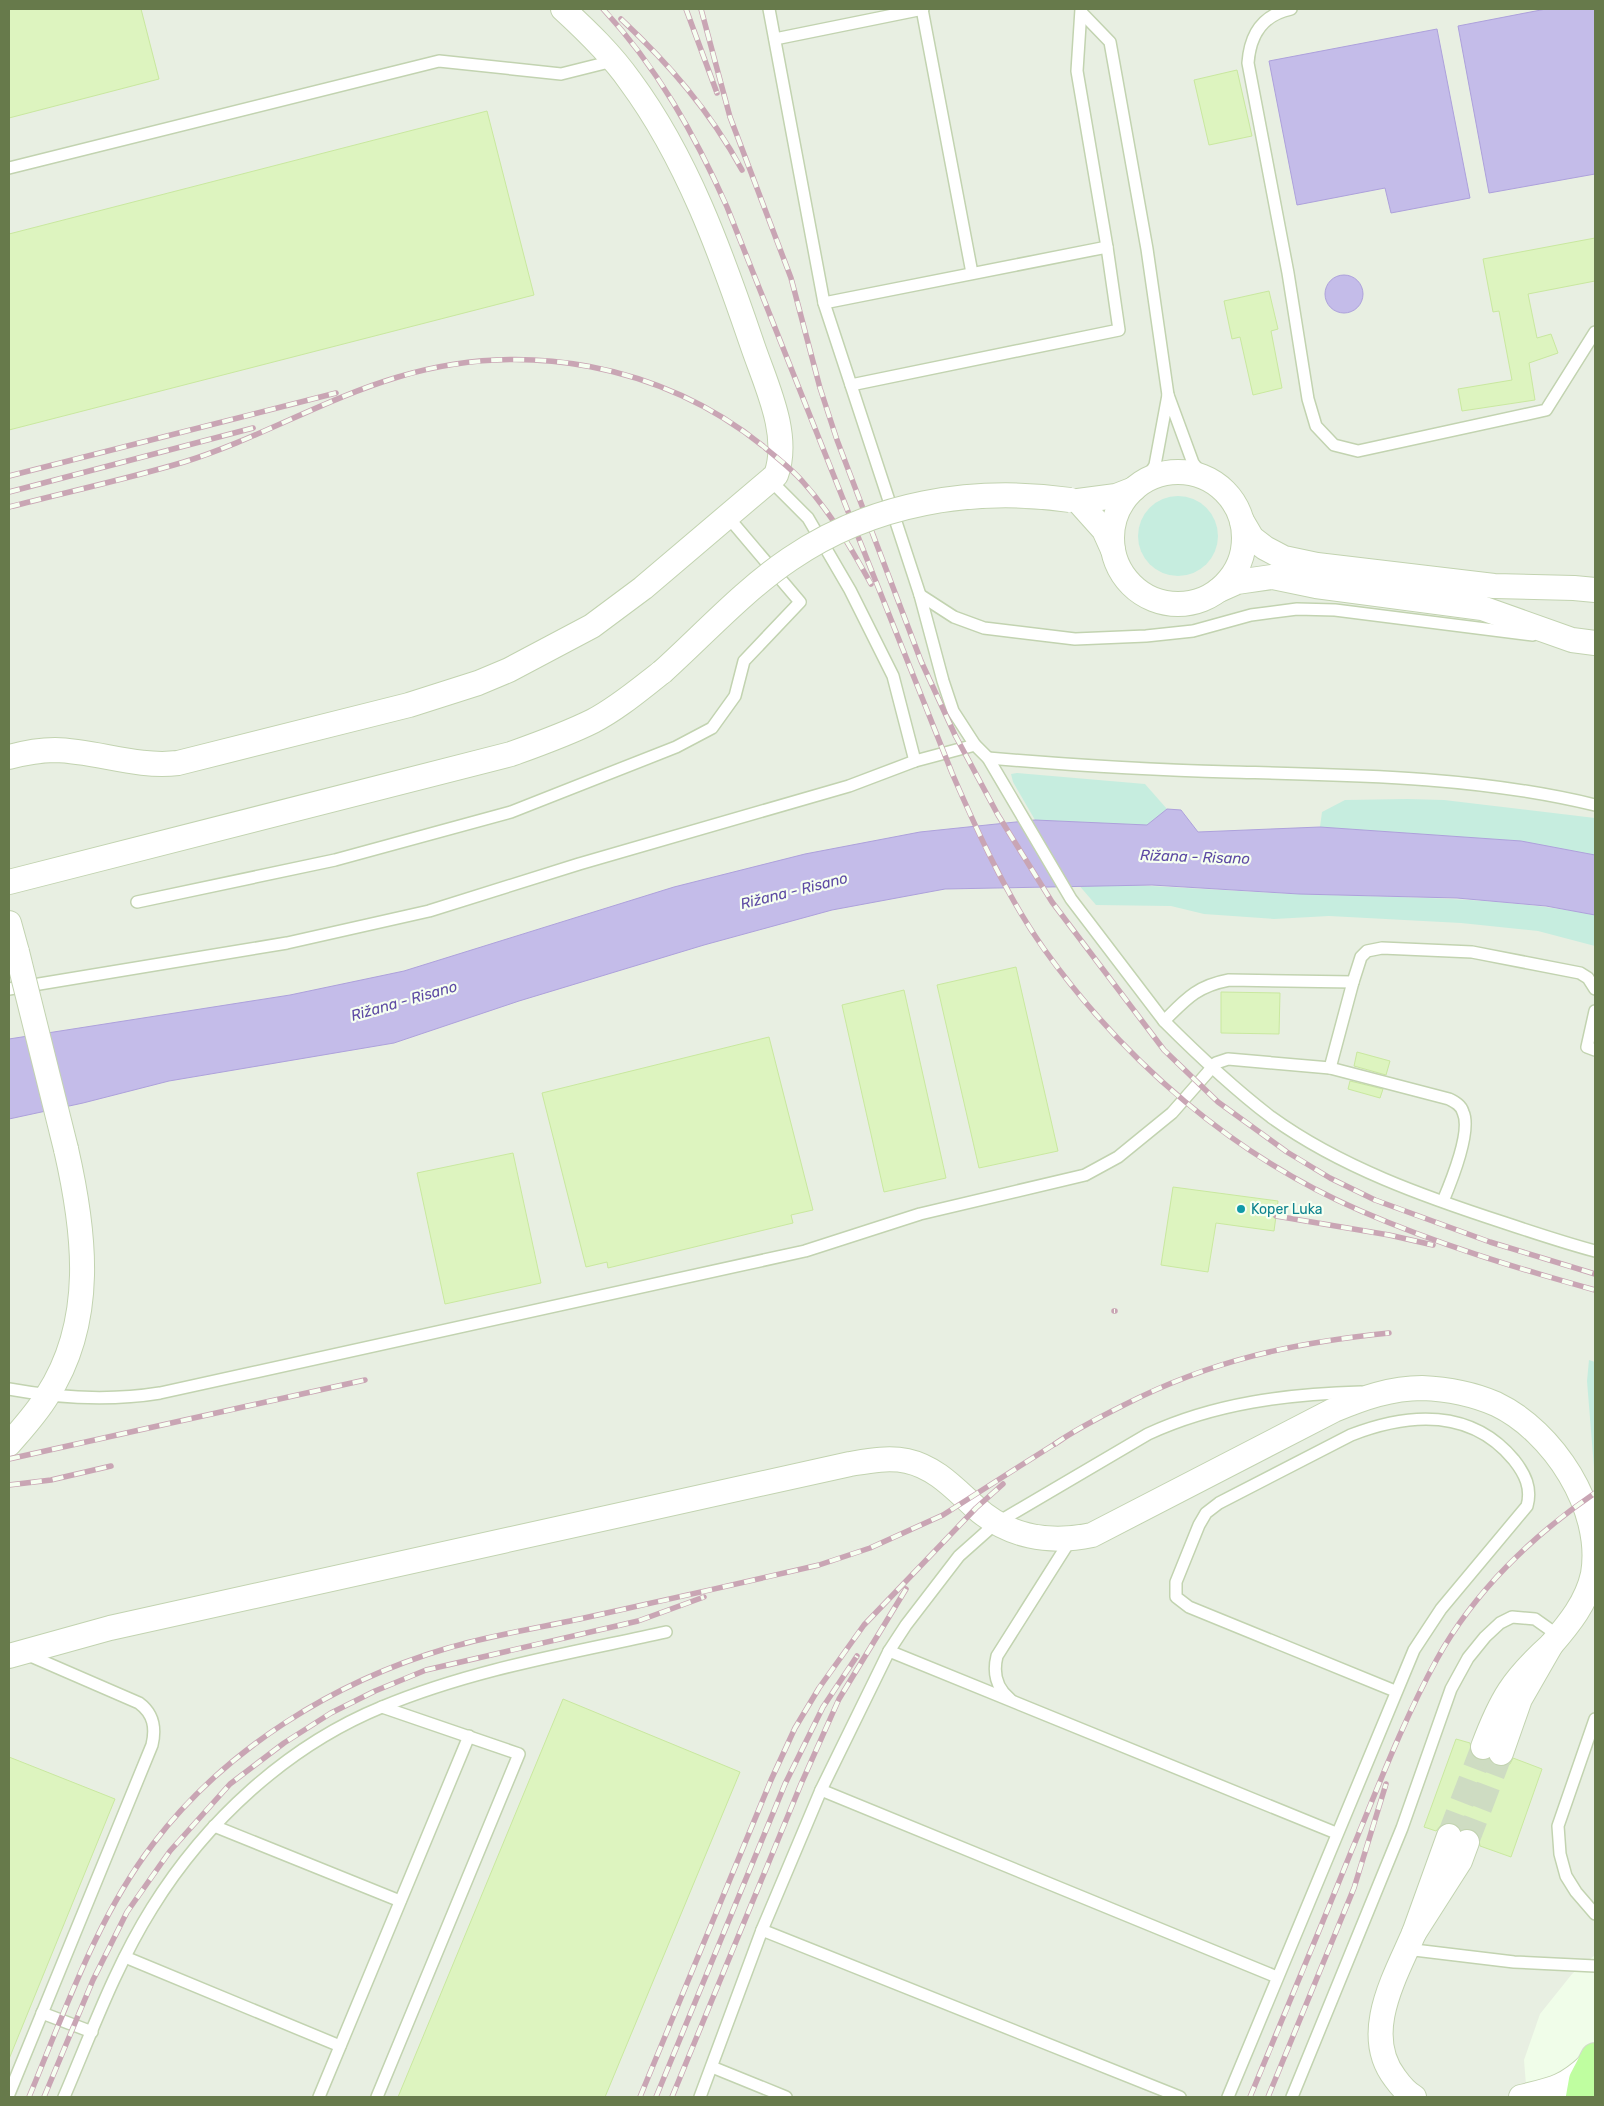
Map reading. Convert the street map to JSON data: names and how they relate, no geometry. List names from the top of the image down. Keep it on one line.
{"water":["Rižana - Risano"],"places":["Koper Luka"]}
